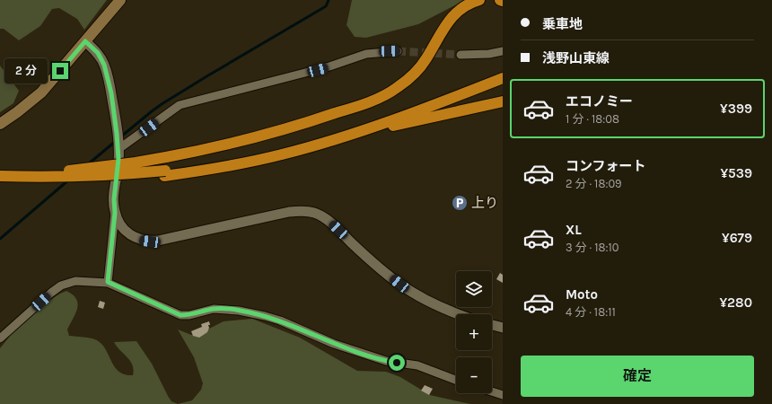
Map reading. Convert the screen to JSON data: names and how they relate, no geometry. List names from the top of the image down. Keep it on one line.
{"places":{"parking":["上り"]},"page":{"banner":["乗車地","浅野山東線"],"bubble":"2 分","list":[{"name":"エコノミー","note":"1 分 · 18:08","value":"¥399"},{"name":"コンフォート","note":"2 分 · 18:09","value":"¥539"},{"name":"XL","note":"3 分 · 18:10","value":"¥679"},{"name":"Moto","note":"4 分 · 18:11","value":"¥280"}],"map_buttons":["+","−"],"buttons":"確定"}}
